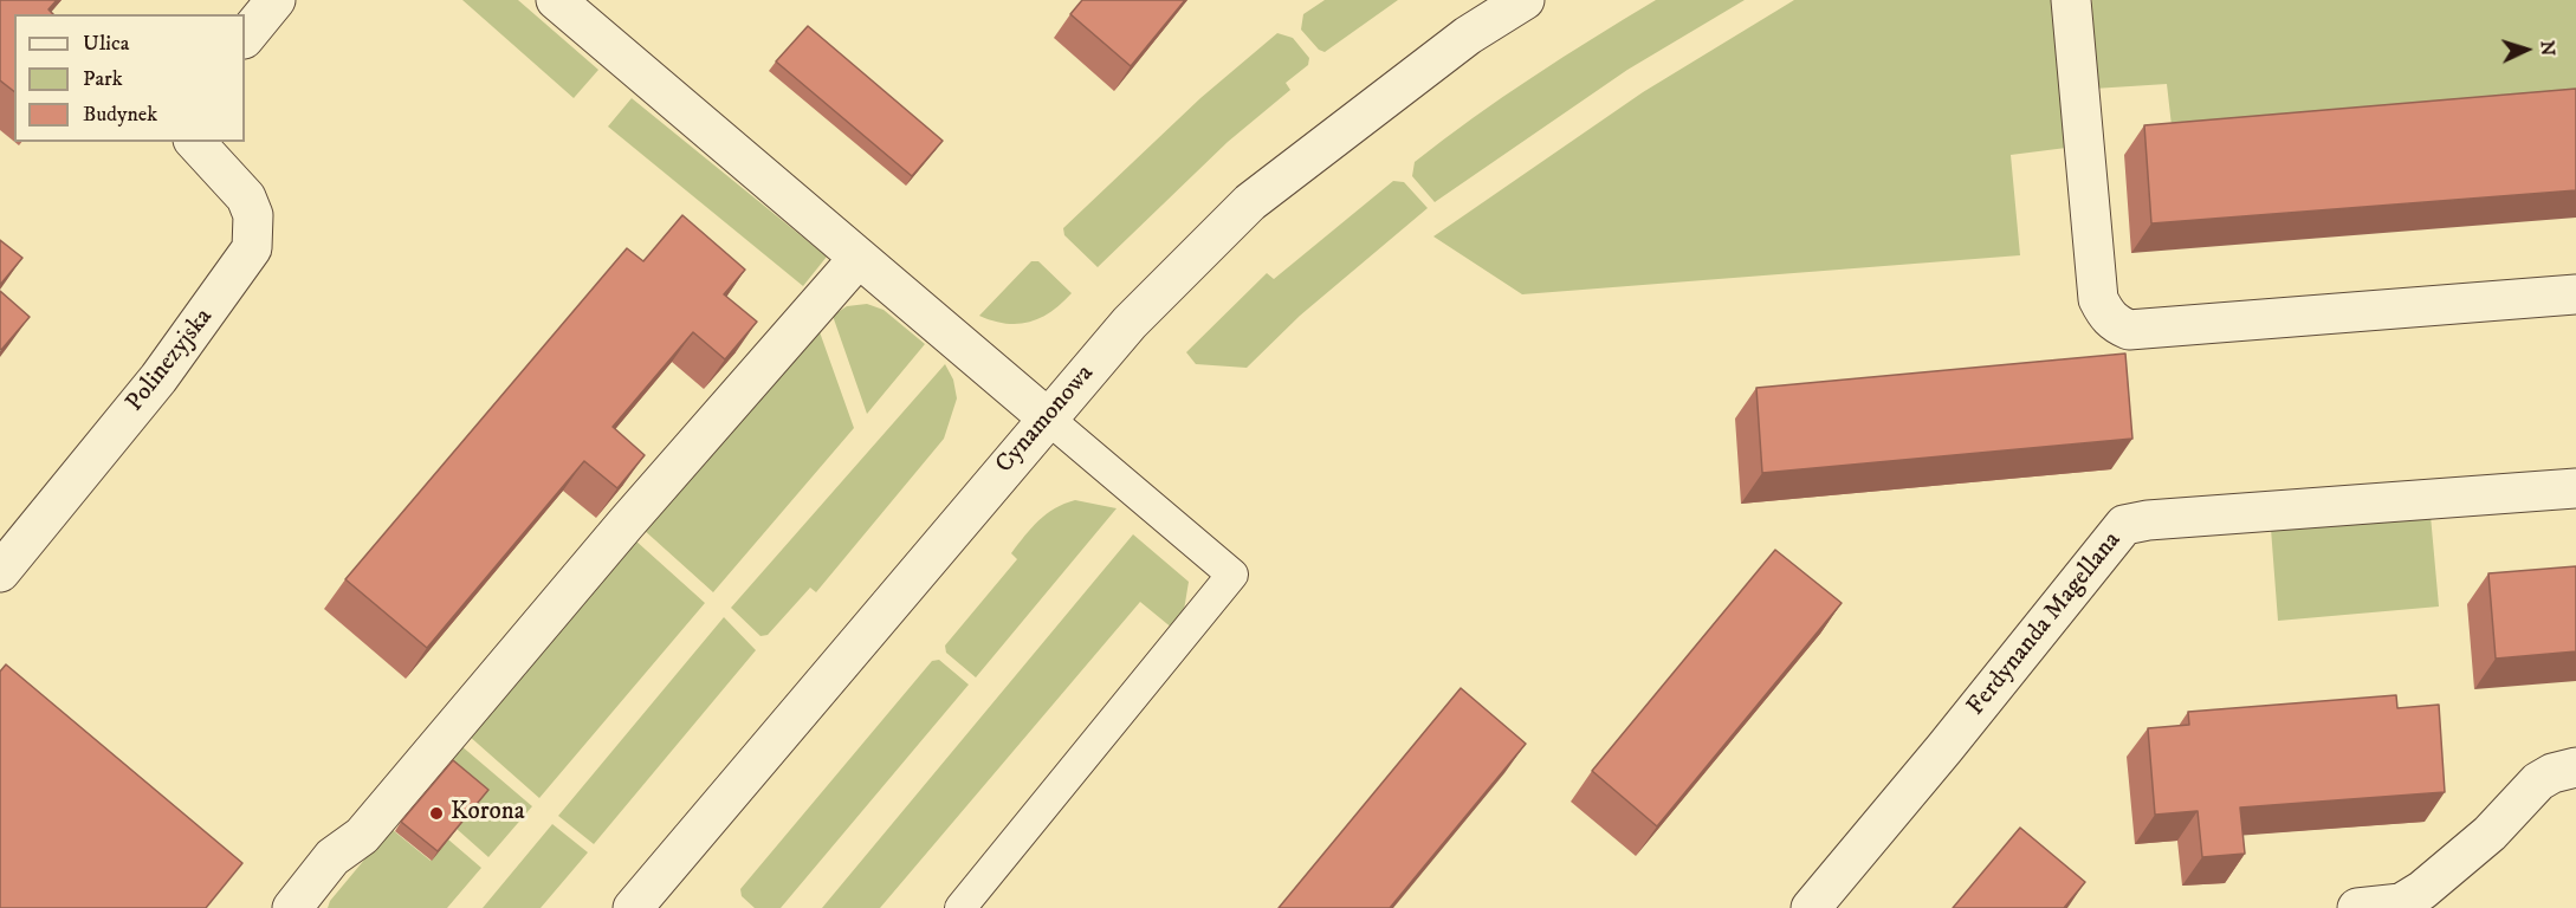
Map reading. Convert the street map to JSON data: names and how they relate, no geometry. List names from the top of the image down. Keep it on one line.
{"streets":{"street":["Polinezyjska","Cynamonowa","Ferdynanda Magellana"]},"places":["Korona"],"legend":["Ulica","Park","Budynek"],"north":"right"}
